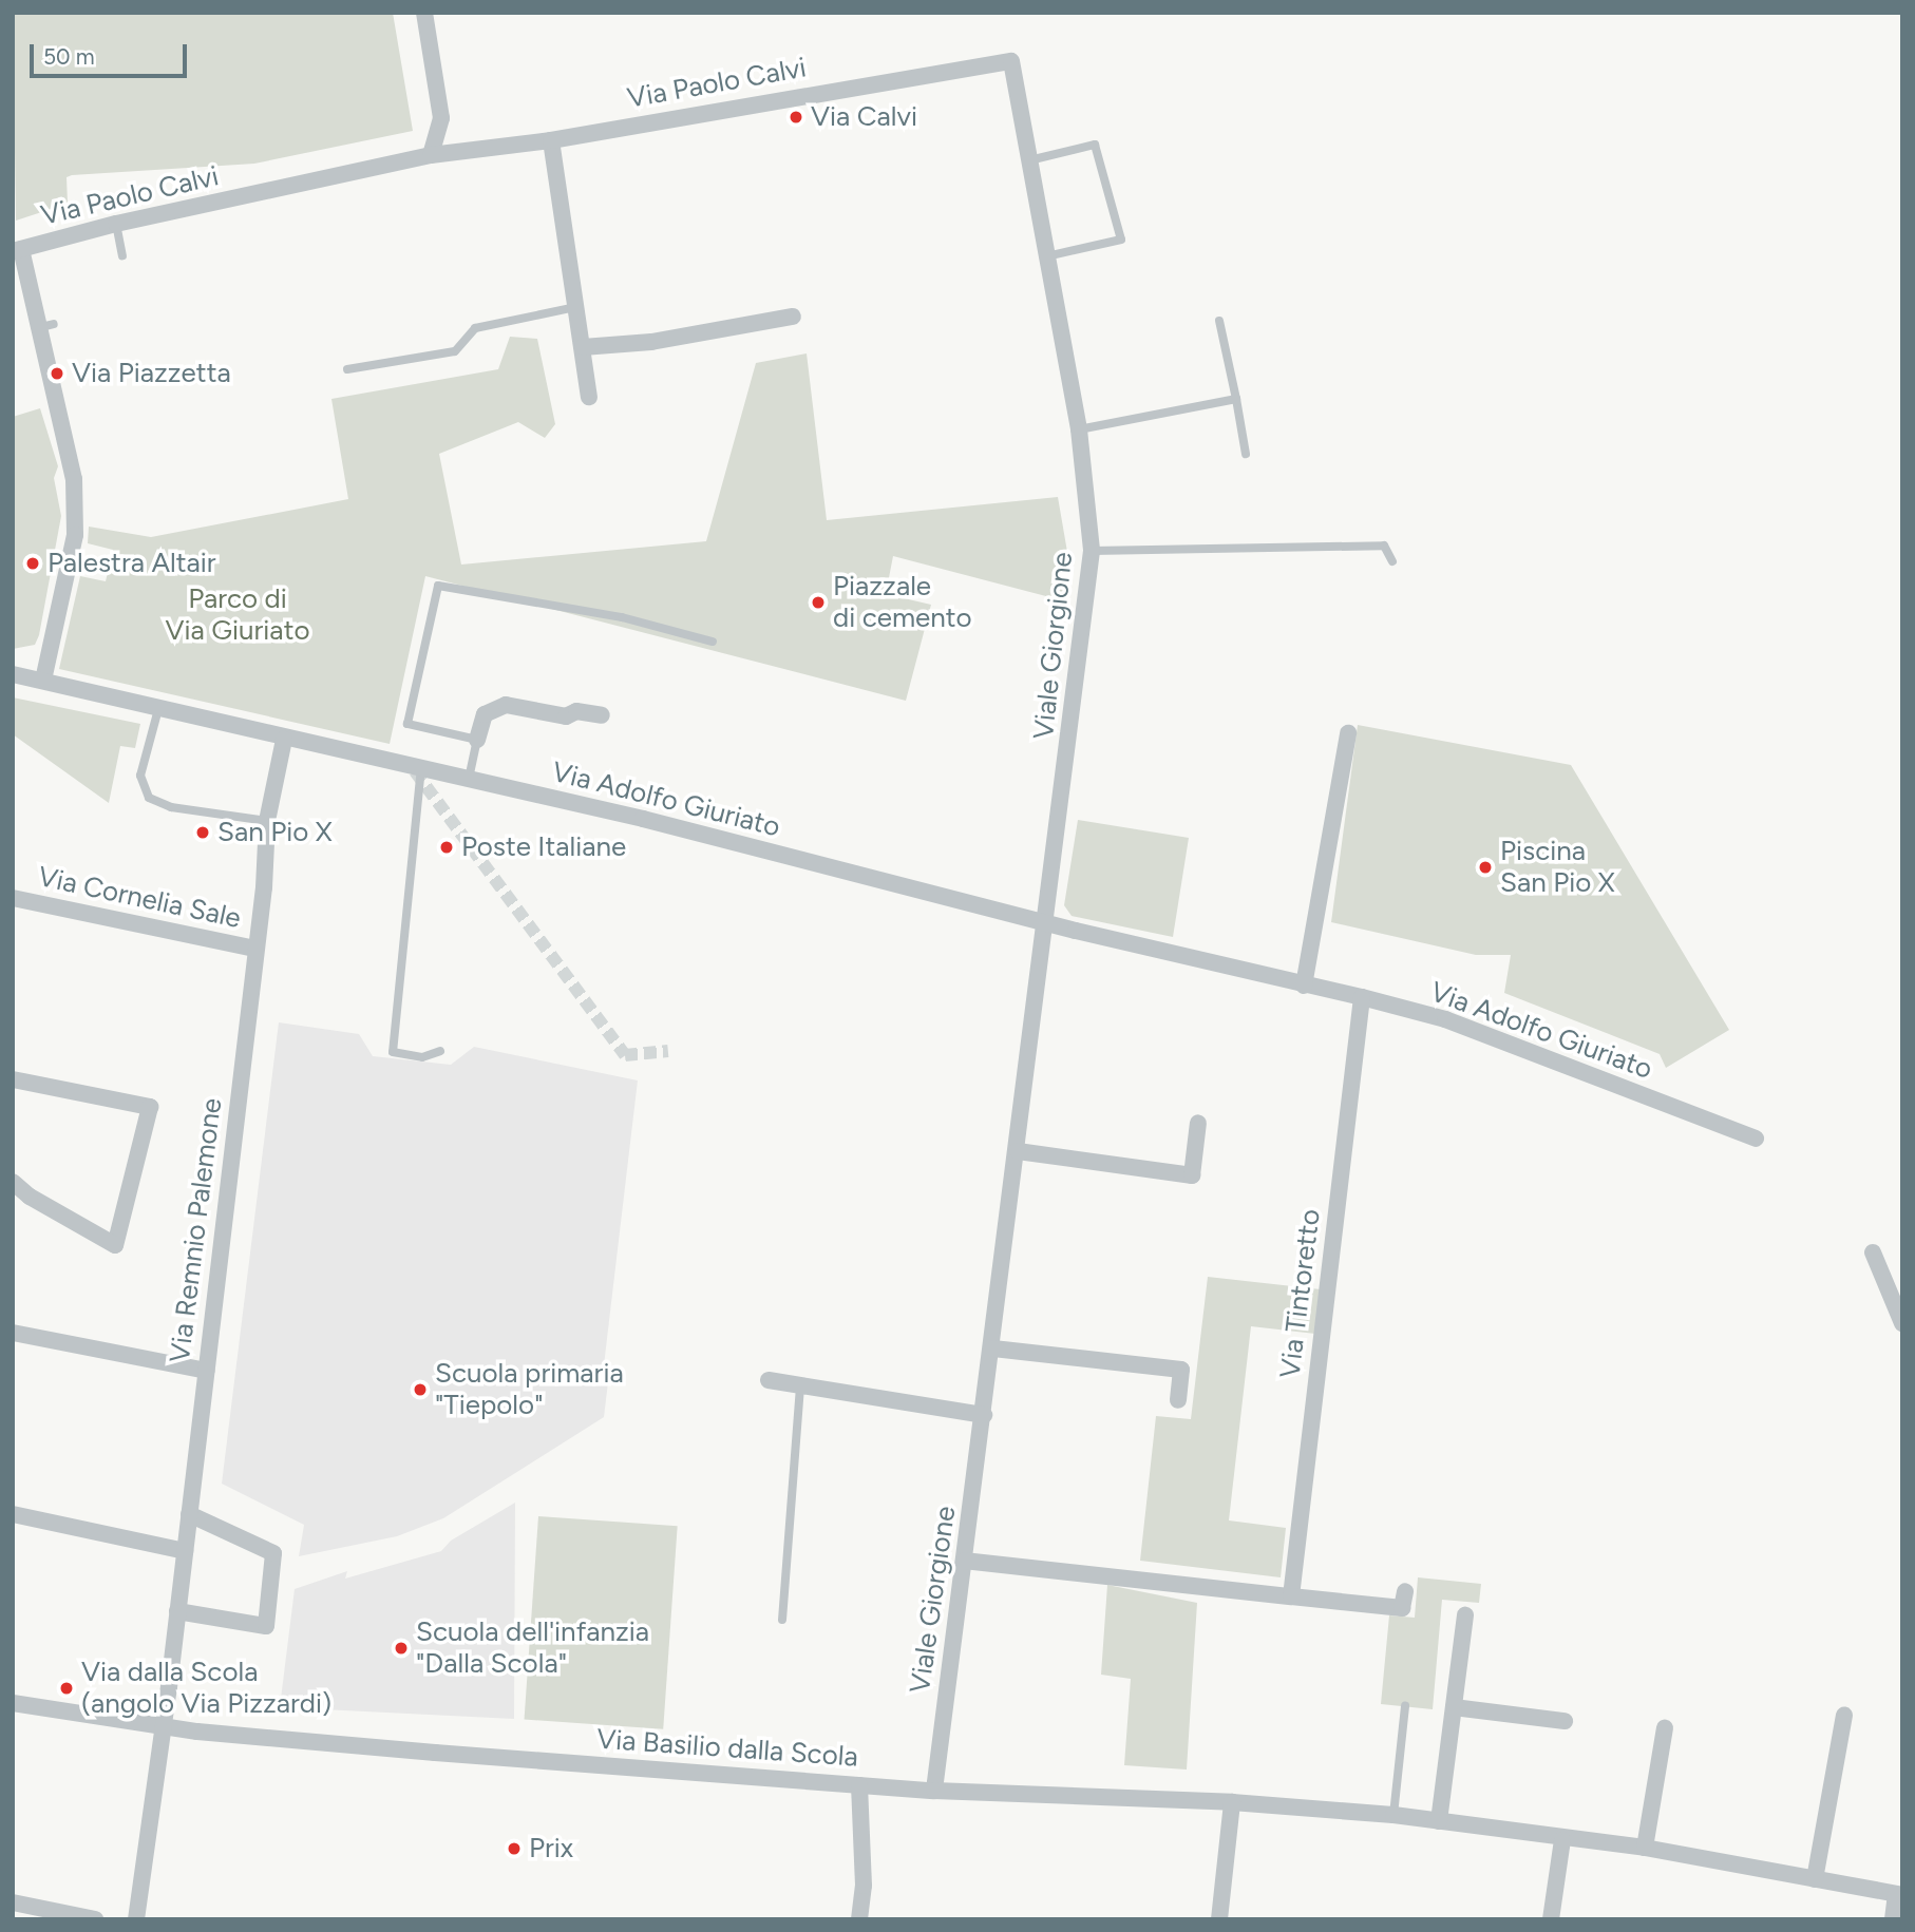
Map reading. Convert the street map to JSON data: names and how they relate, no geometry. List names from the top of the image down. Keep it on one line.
{"streets":{"street":["Via Paolo Calvi","Viale Giorgione","Via Adolfo Giuriato","Via Cornelia Sale","Via Remnio Palemone","Via Tintoretto","Via Basilio dalla Scola"]},"crossings":[["Via Paolo Calvi","Viale Giorgione"],["Viale Giorgione","Via Adolfo Giuriato"],["Viale Giorgione","Via Basilio dalla Scola"],["Via Adolfo Giuriato","Via Remnio Palemone"],["Via Adolfo Giuriato","Via Tintoretto"],["Via Cornelia Sale","Via Remnio Palemone"],["Via Remnio Palemone","Via Basilio dalla Scola"]],"parks":["Parco di Via Giuriato"],"places":["Via Calvi","Via Piazzetta","Palestra Altair","Piazzale di cemento","San Pio X","Poste Italiane","Piscina San Pio X","Scuola primaria \"Tiepolo\"","Scuola dell'infanzia \"Dalla Scola\"","Via dalla Scola (angolo Via Pizzardi)","Prix"],"scale_bar":"50 m"}
